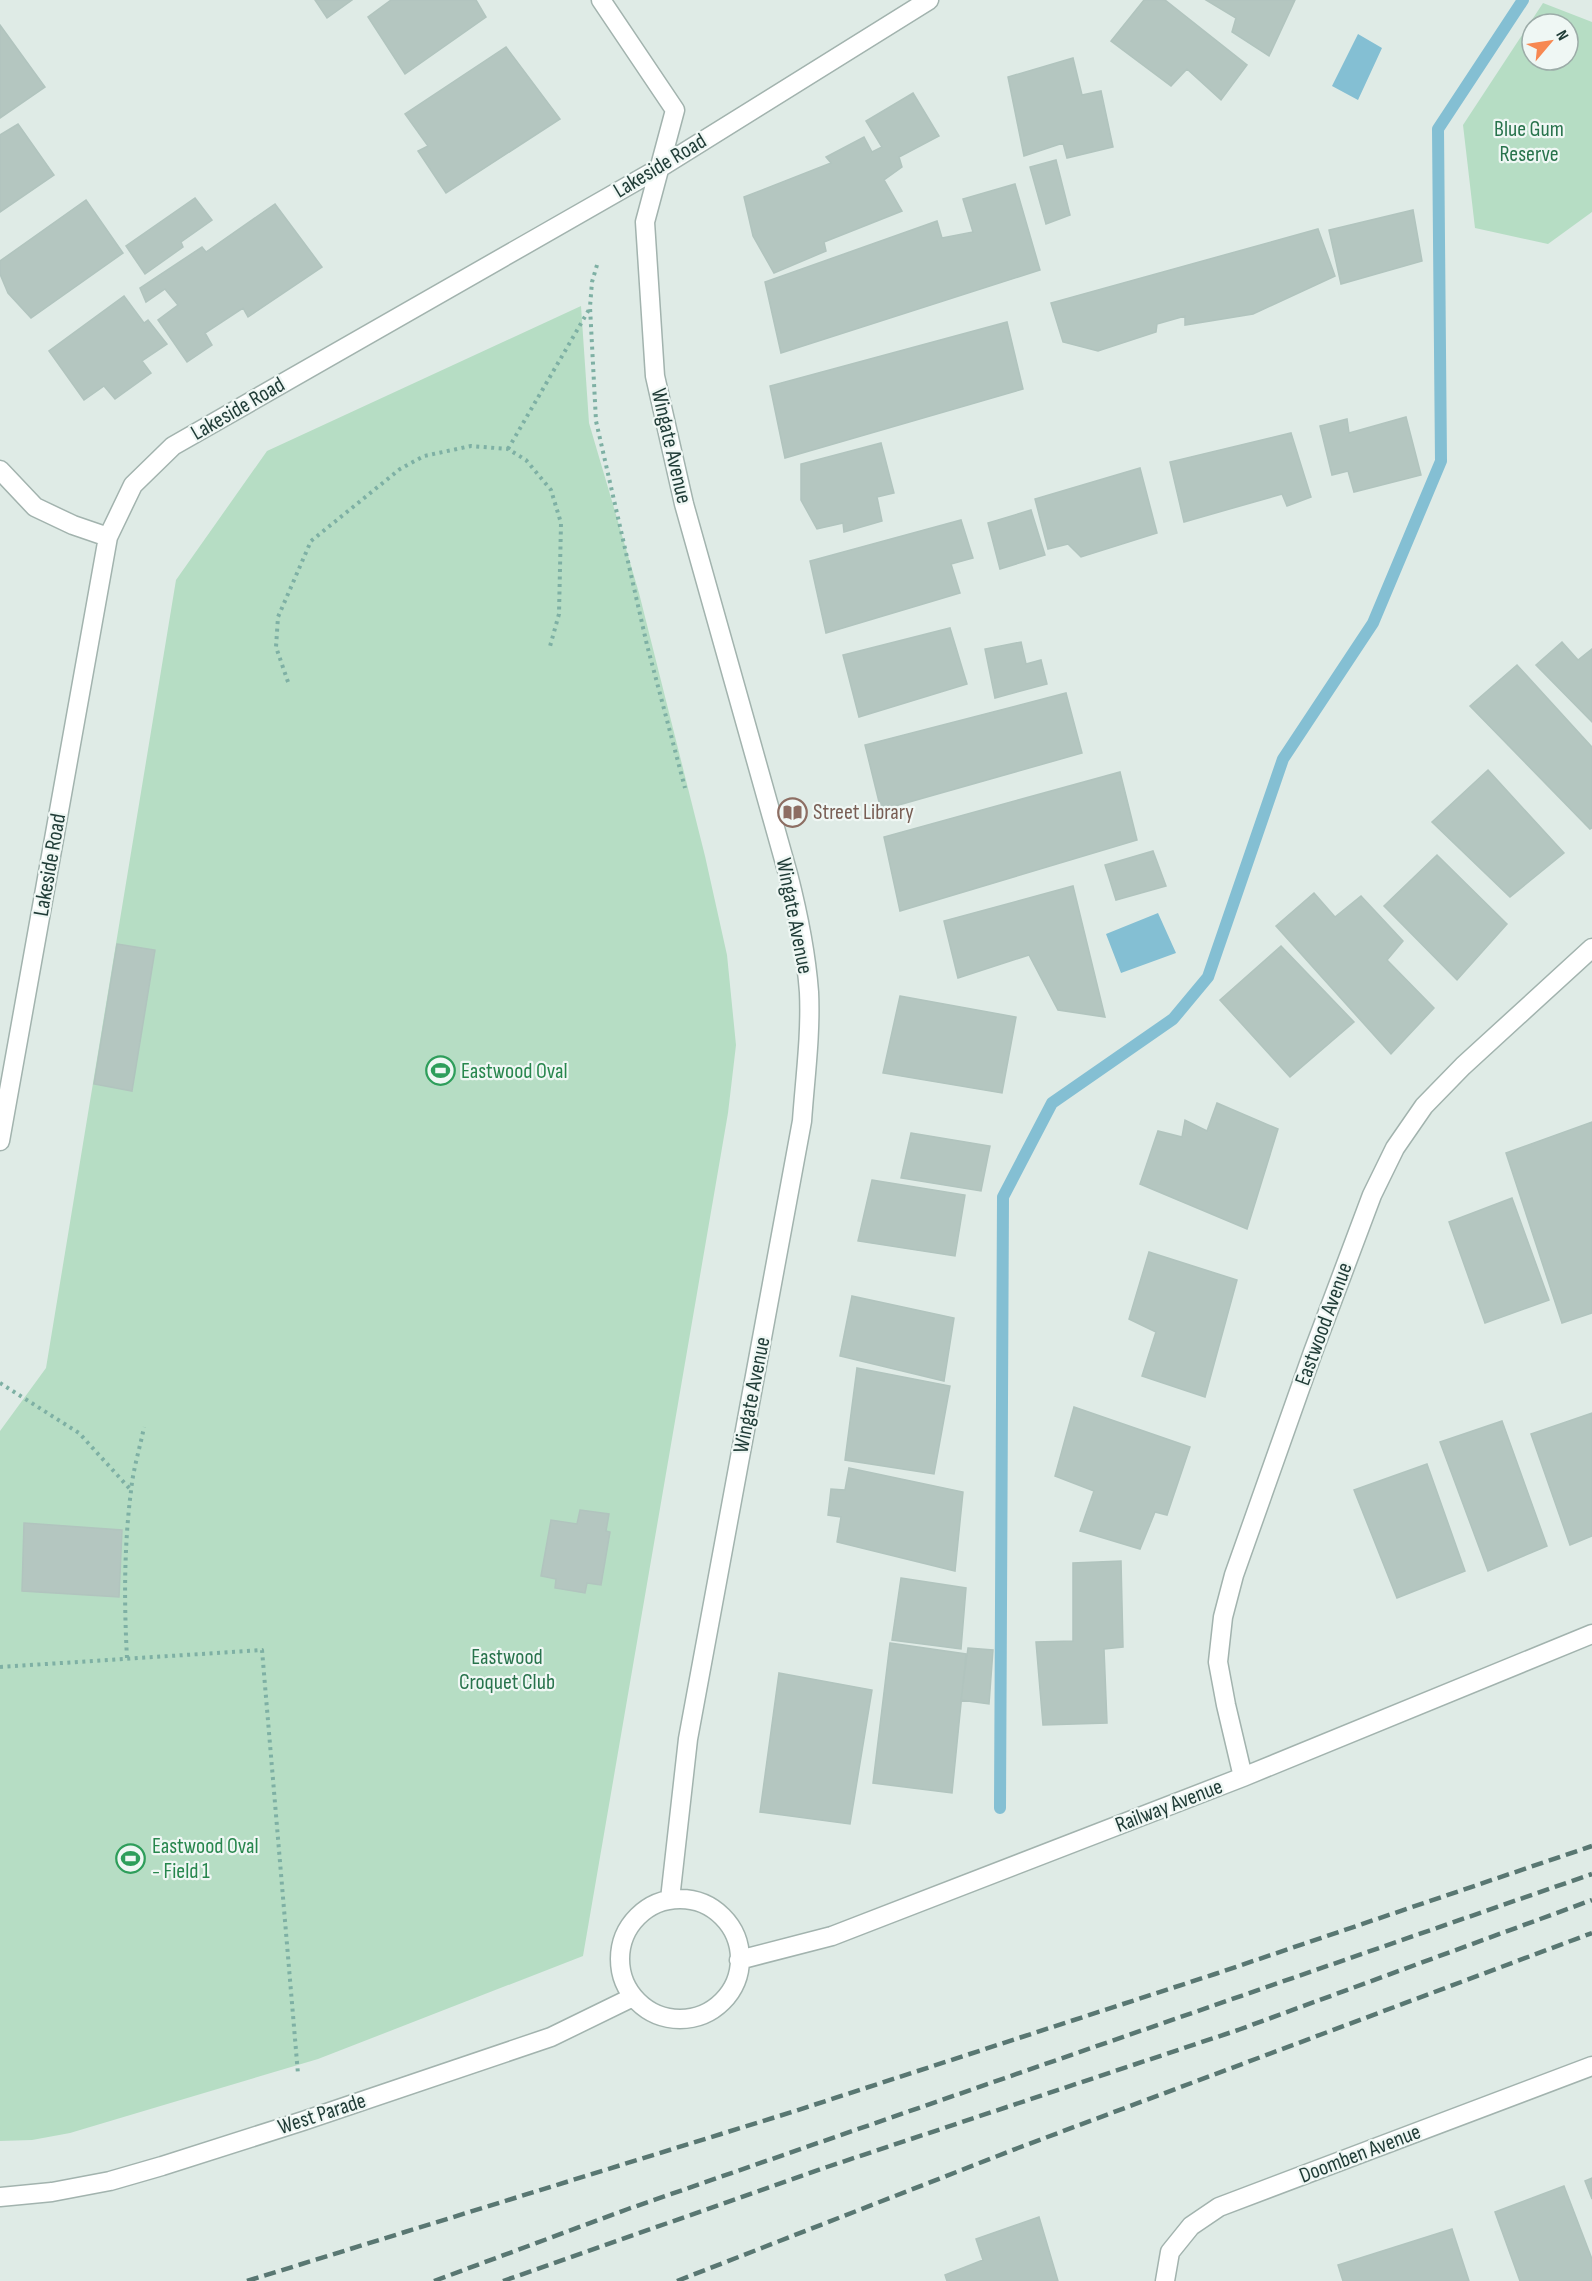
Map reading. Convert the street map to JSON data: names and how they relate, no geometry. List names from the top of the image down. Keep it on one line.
{"streets":{"street":["Lakeside Road","Wingate Avenue","Eastwood Avenue","Railway Avenue","West Parade","Doomben Avenue"]},"crossings":[["Lakeside Road","Wingate Avenue"],["Wingate Avenue","Railway Avenue"],["Wingate Avenue","West Parade"],["Eastwood Avenue","Railway Avenue"],["Railway Avenue","West Parade"]],"parks":["Blue Gum Reserve","Eastwood Croquet Club"],"places":{"library":["Street Library"],"sports":["Eastwood Oval","Eastwood Oval - Field 1"]},"north":"top right"}
